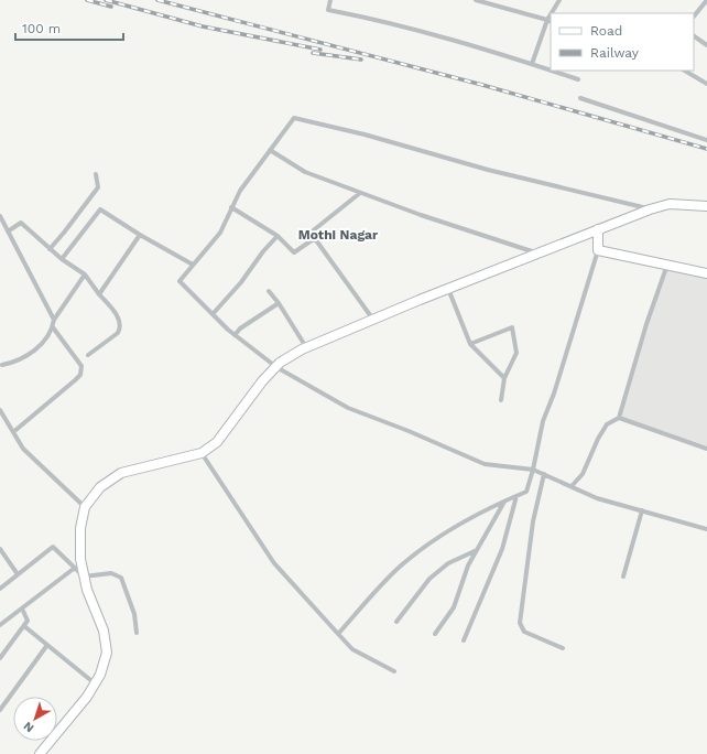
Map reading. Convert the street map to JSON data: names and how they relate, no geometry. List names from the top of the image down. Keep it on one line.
{"districts":["Mothi Nagar"],"legend":["Road","Railway"],"scale_bar":"100 m","north":"bottom left"}
